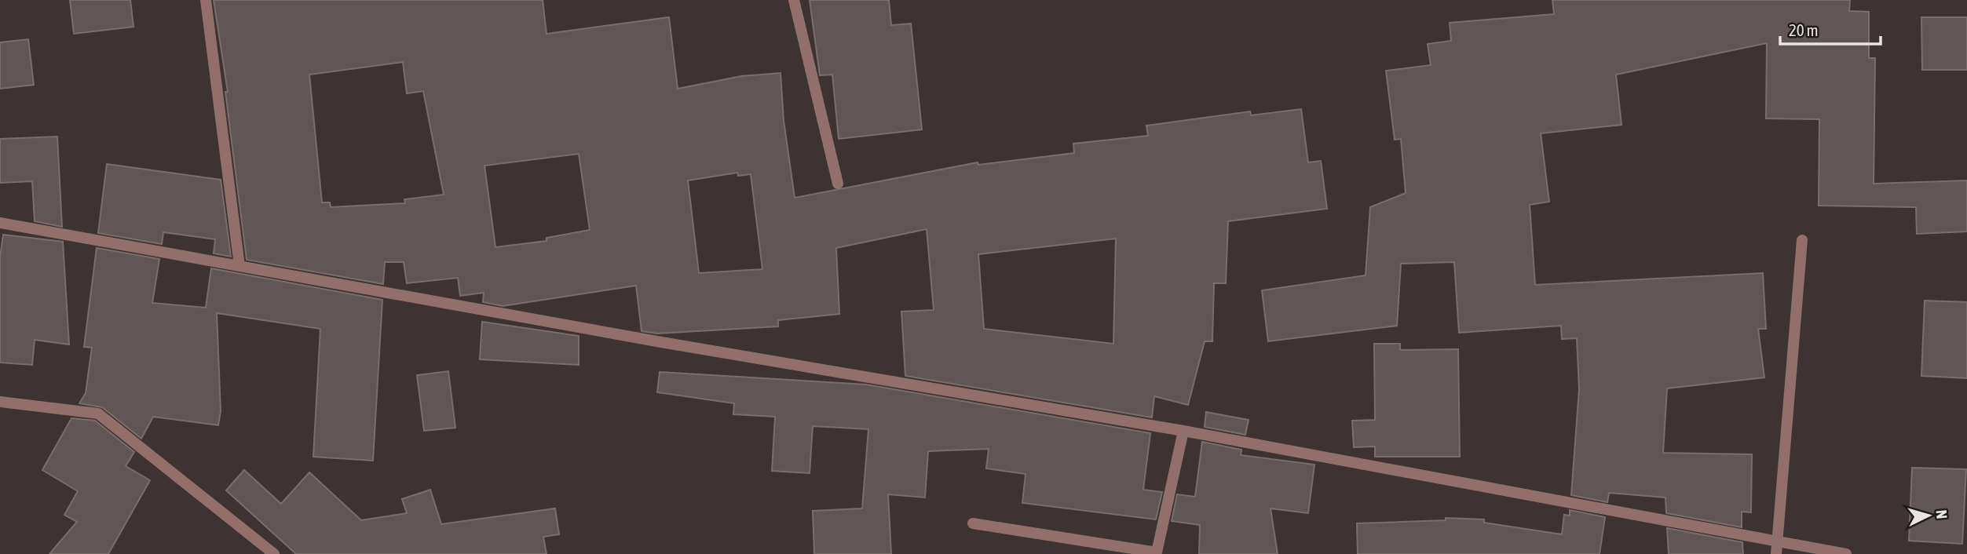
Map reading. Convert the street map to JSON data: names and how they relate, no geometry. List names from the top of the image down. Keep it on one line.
{"scale_bar":"20 m","north":"right"}
